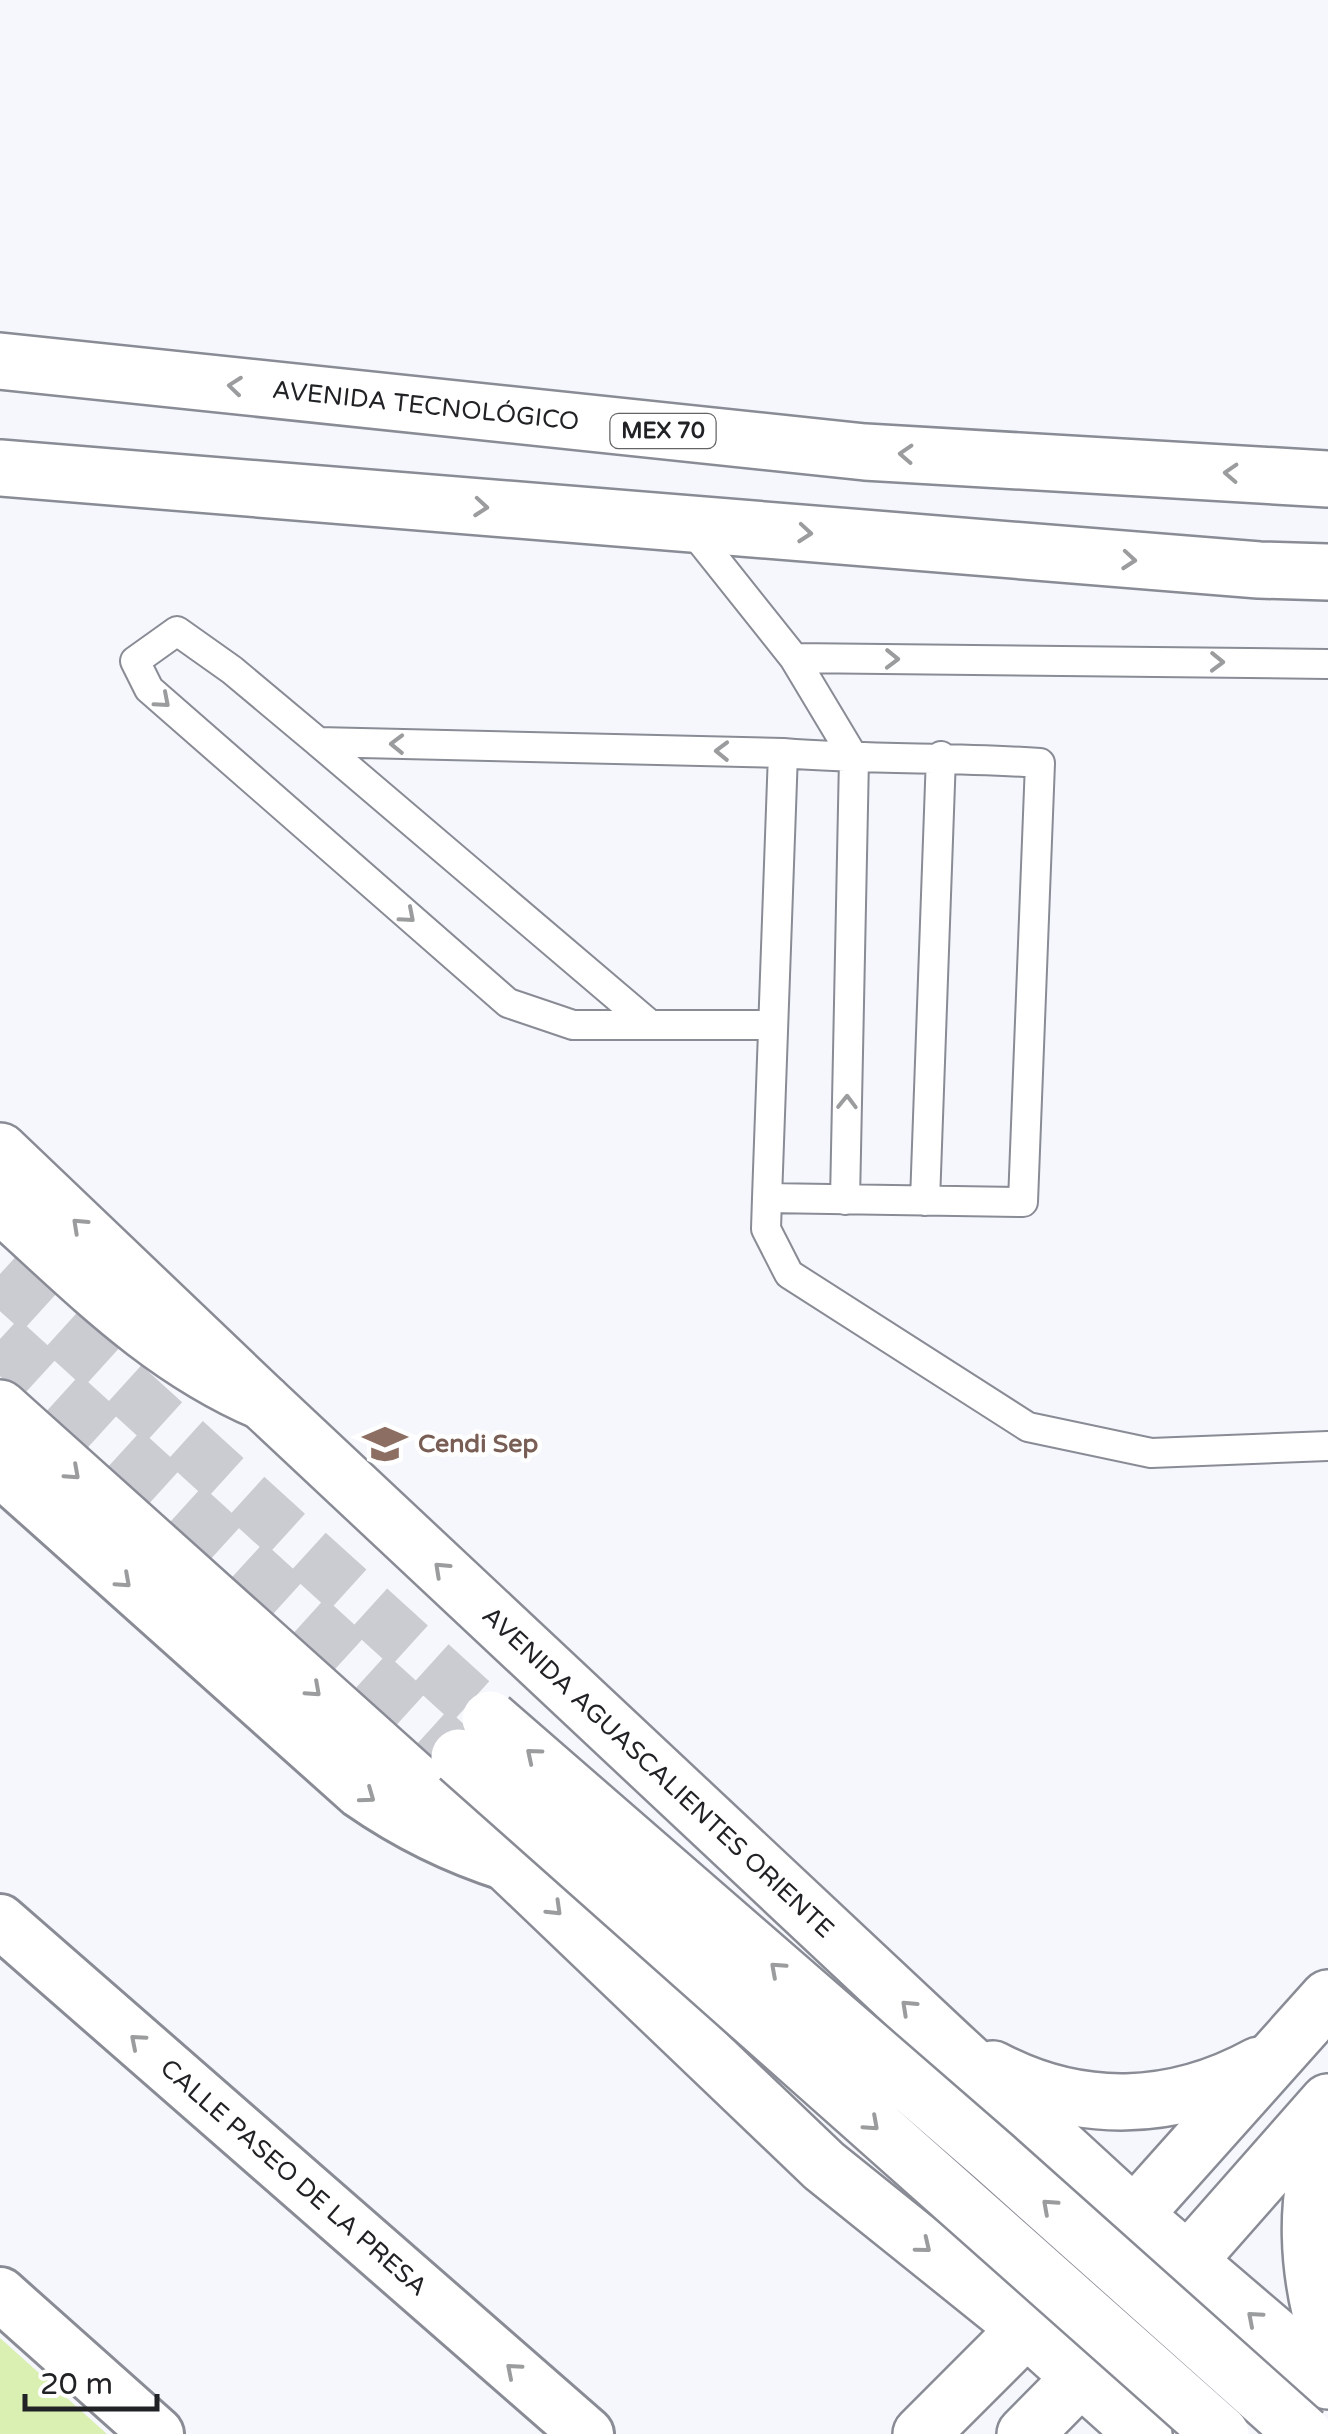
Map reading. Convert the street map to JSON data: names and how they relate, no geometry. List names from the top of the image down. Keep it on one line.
{"streets":{"main road":["AVENIDA TECNOLÓGICO","MEX 70","AVENIDA AGUASCALIENTES ORIENTE"],"street":["CALLE PASEO DE LA PRESA"]},"places":{"school or university":["Cendi Sep"]},"scale_bar":"20 m"}
